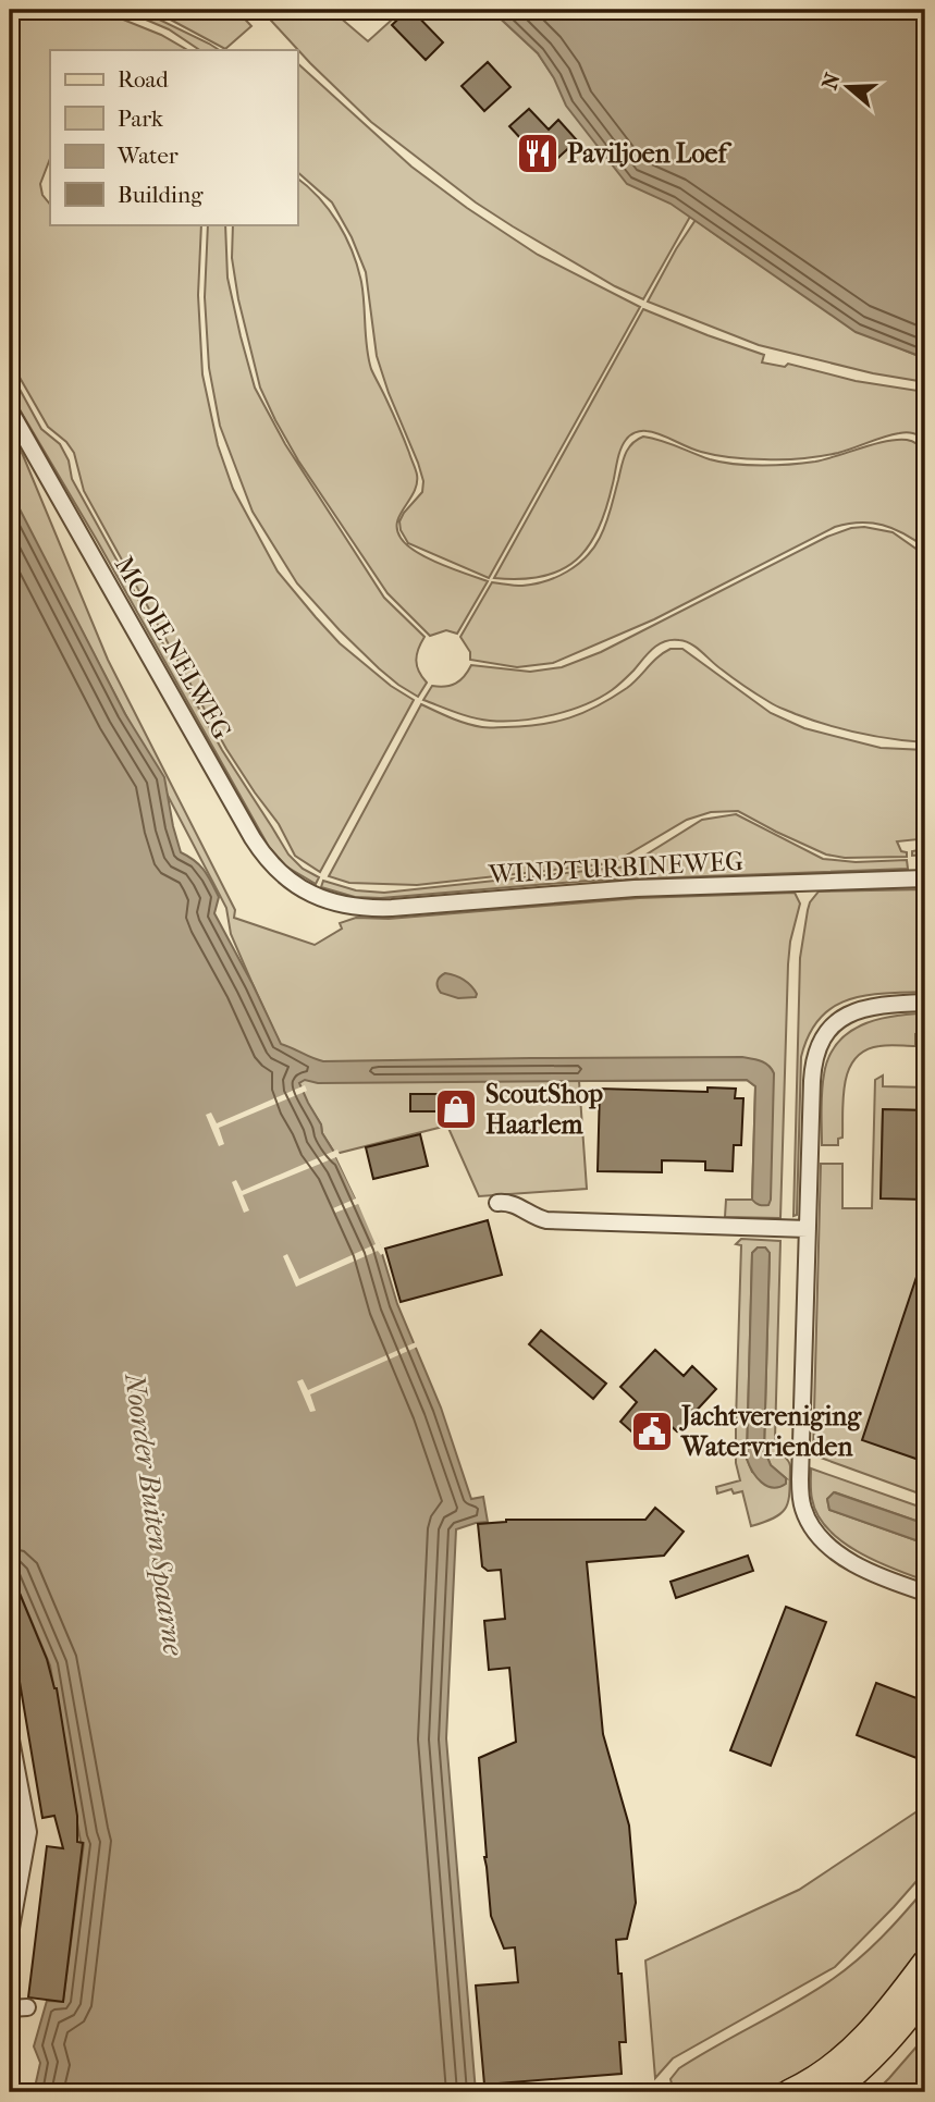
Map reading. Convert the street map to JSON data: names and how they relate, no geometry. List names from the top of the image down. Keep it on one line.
{"streets":{"street":["MOOIE NELWEG","WINDTURBINEWEG"]},"crossings":[["MOOIE NELWEG","WINDTURBINEWEG"]],"water":["Noorder Buiten Spaarne"],"places":{"restaurant":["Paviljoen Loef"],"shop":["ScoutShop Haarlem"],"public building":["Jachtvereniging Watervrienden"]},"legend":["Road","Park","Water","Building"],"north":"left"}
